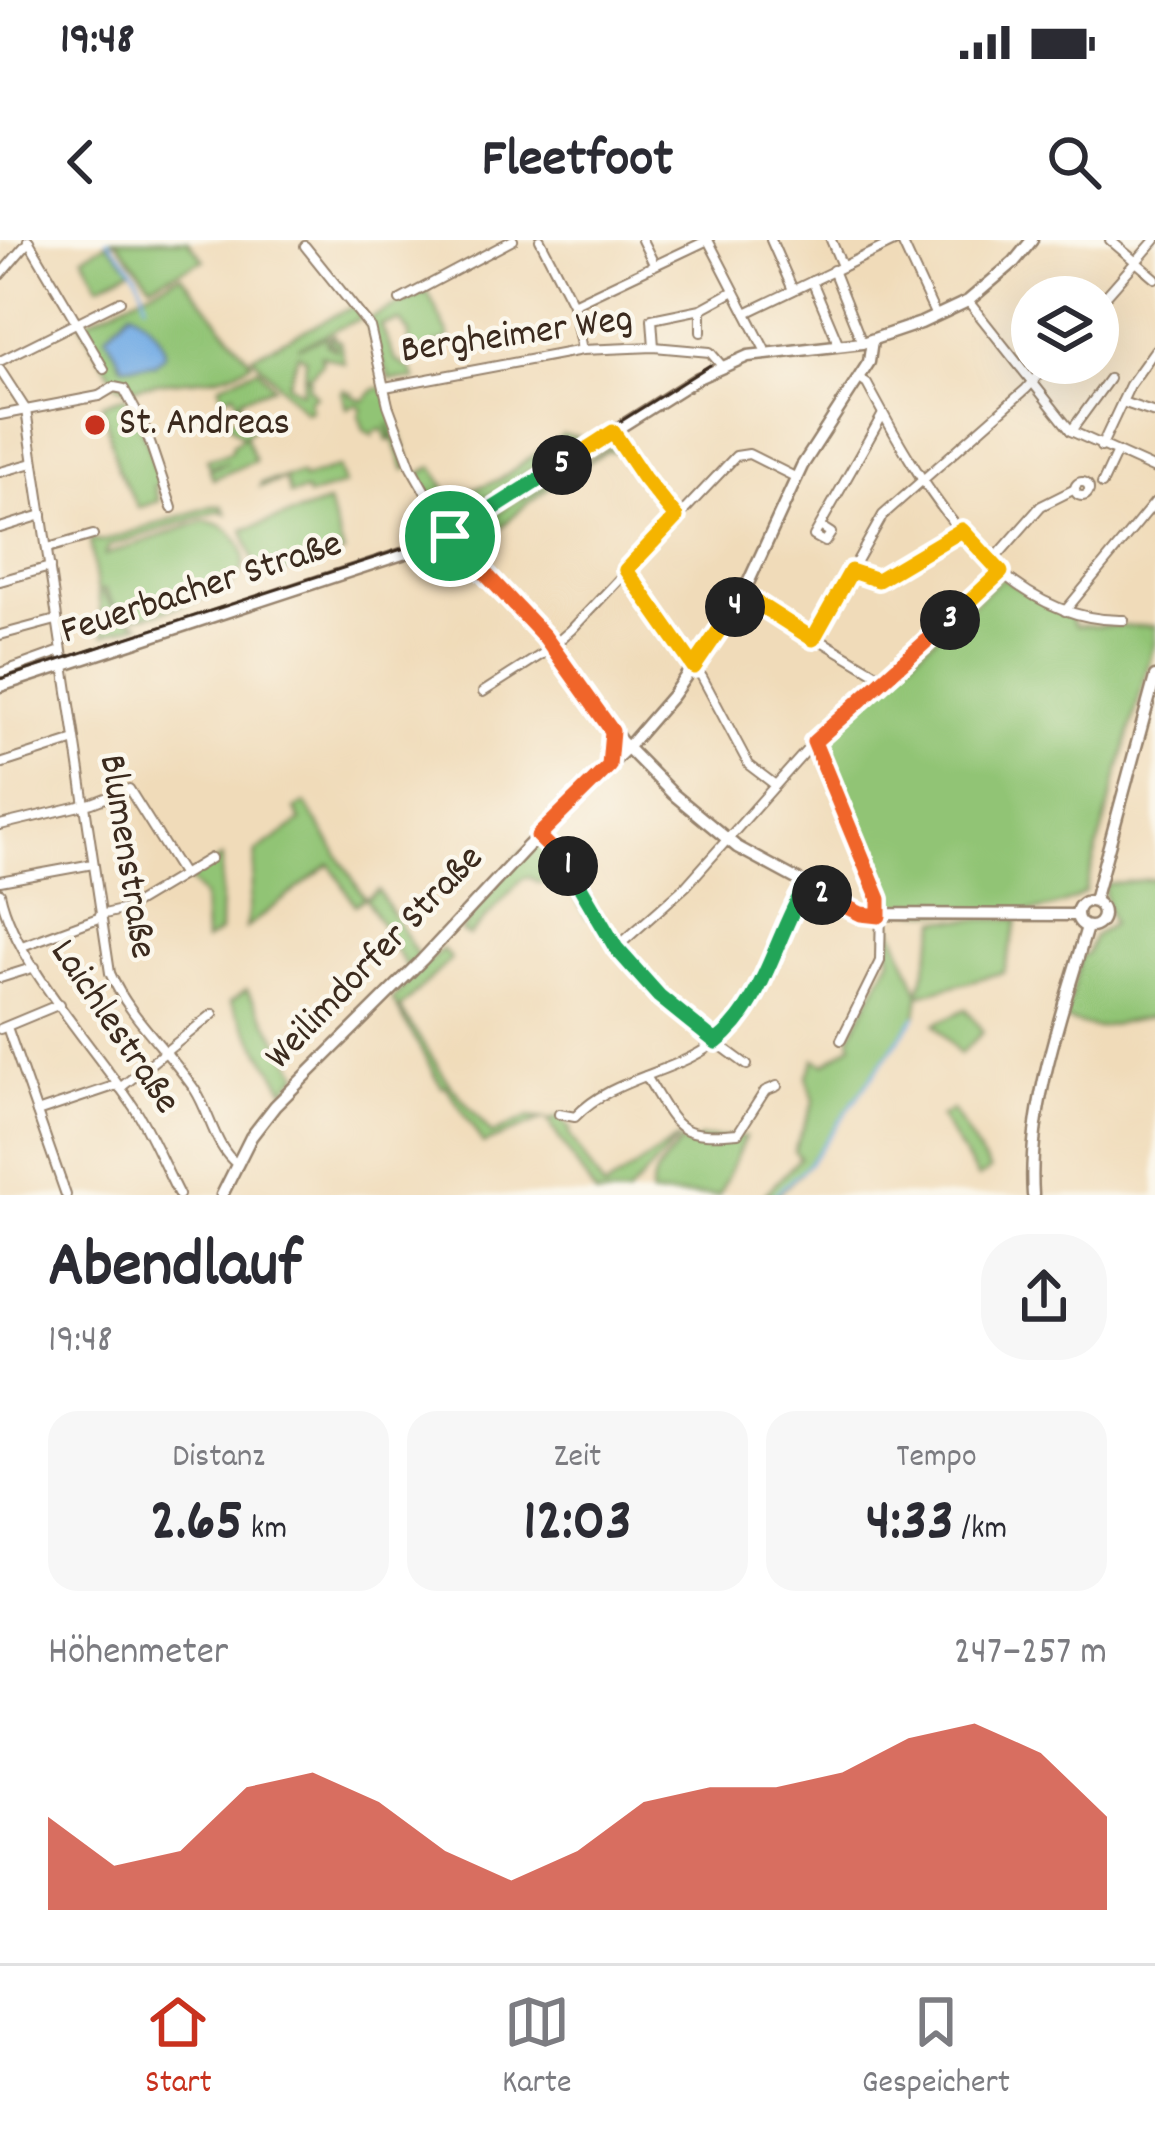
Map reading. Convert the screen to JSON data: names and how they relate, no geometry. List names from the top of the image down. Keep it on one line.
{"streets":{"main road":["Feuerbacher Straße","Weilimdorfer Straße"],"street":["Bergheimer Weg","Blumenstraße","Laichlestraße"]},"crossings":[["Bergheimer Weg","Feuerbacher Straße"],["Feuerbacher Straße","Blumenstraße"],["Feuerbacher Straße","Weilimdorfer Straße"],["Blumenstraße","Weilimdorfer Straße"]],"places":["St. Andreas"],"page":{"status":"19:48","header":"Fleetfoot","pins":["5","4","3","1","2"],"heading":["Abendlauf","19:48"],"stats":[["Distanz","2.65 km"],["Zeit","12:03"],["Tempo","4:33 /km"]],"chart":["Höhenmeter","247–257 m"],"tabs":["Start","Karte","Gespeichert"]}}
